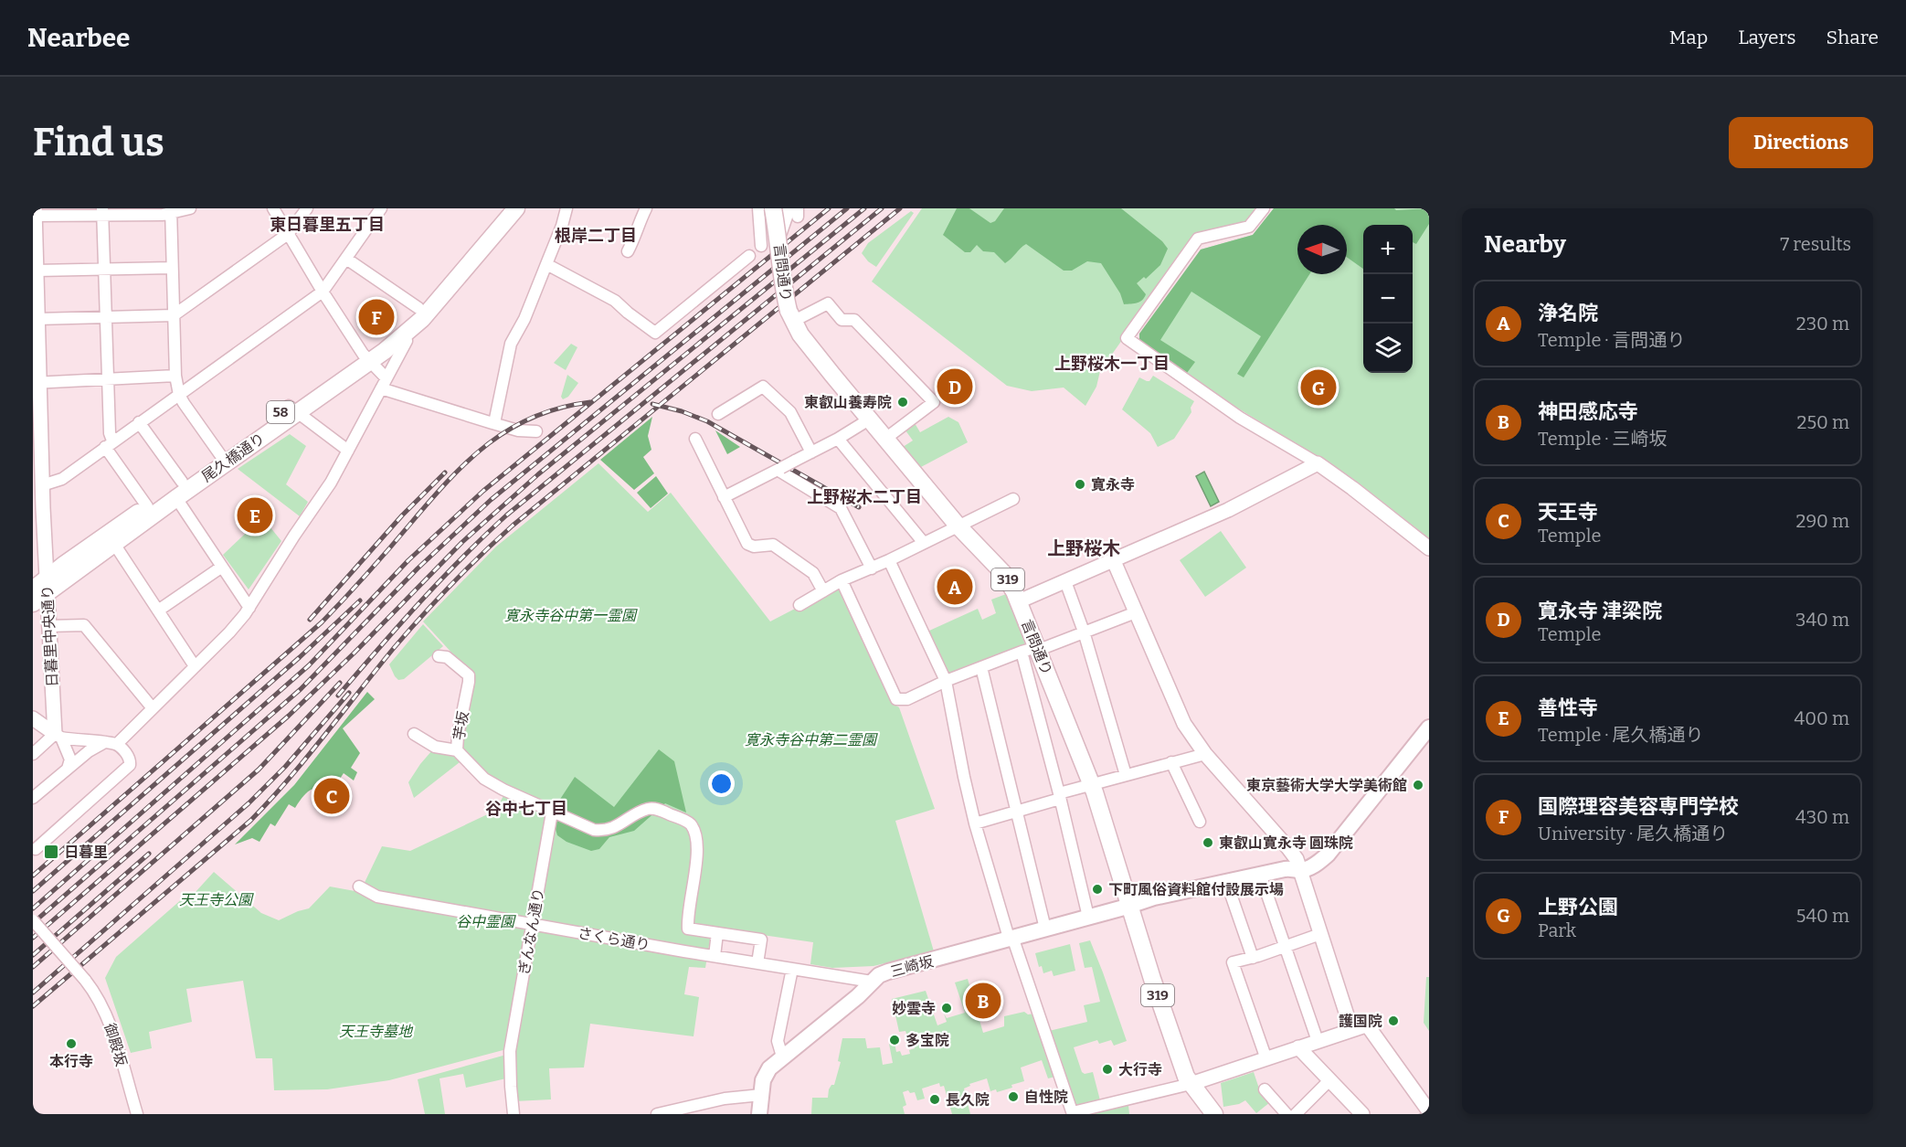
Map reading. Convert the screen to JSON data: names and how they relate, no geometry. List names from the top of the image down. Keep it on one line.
{"streets":{"main road":["言問通り","58","尾久橋通り","319","三崎坂"],"street":["日暮里中央通り","芋坂","ぎんなん通り","さくら通り","御殿坂"]},"crossings":[["言問通り","三崎坂"],["尾久橋通り","日暮里中央通り"],["芋坂","ぎんなん通り"],["ぎんなん通り","さくら通り"],["さくら通り","三崎坂"]],"districts":["東日暮里五丁目","根岸二丁目","上野桜木一丁目","上野桜木二丁目","上野桜木","谷中七丁目"],"parks":["寛永寺谷中第一霊園","寛永寺谷中第二霊園","天王寺公園","谷中霊園","天王寺墓地"],"places":{"other":["東叡山養寿院","寛永寺","東京藝術大学大学美術館","東叡山寛永寺 圓珠院","下町風俗資料館付設展示場","妙雲寺","護国院","多宝院","本行寺","大行寺","自性院","長久院"],"transit":["日暮里"]},"north":"left","page":{"header":"Nearbee","nav":["Map","Layers","Share"],"buttons":"Directions","title":"Find us","heading":["Nearby","7 results"],"map_buttons":["+","−"],"list":[{"mark":"A","name":"浄名院","note":"Temple · 言問通り","value":"230 m"},{"mark":"B","name":"神田感応寺","note":"Temple · 三崎坂","value":"250 m"},{"mark":"C","name":"天王寺","note":"Temple","value":"290 m"},{"mark":"D","name":"寛永寺 津梁院","note":"Temple","value":"340 m"},{"mark":"E","name":"善性寺","note":"Temple · 尾久橋通り","value":"400 m"},{"mark":"F","name":"国際理容美容専門学校","note":"University · 尾久橋通り","value":"430 m"},{"mark":"G","name":"上野公園","note":"Park","value":"540 m"}],"pins":["F","D","G","E","A","C","B"]}}
